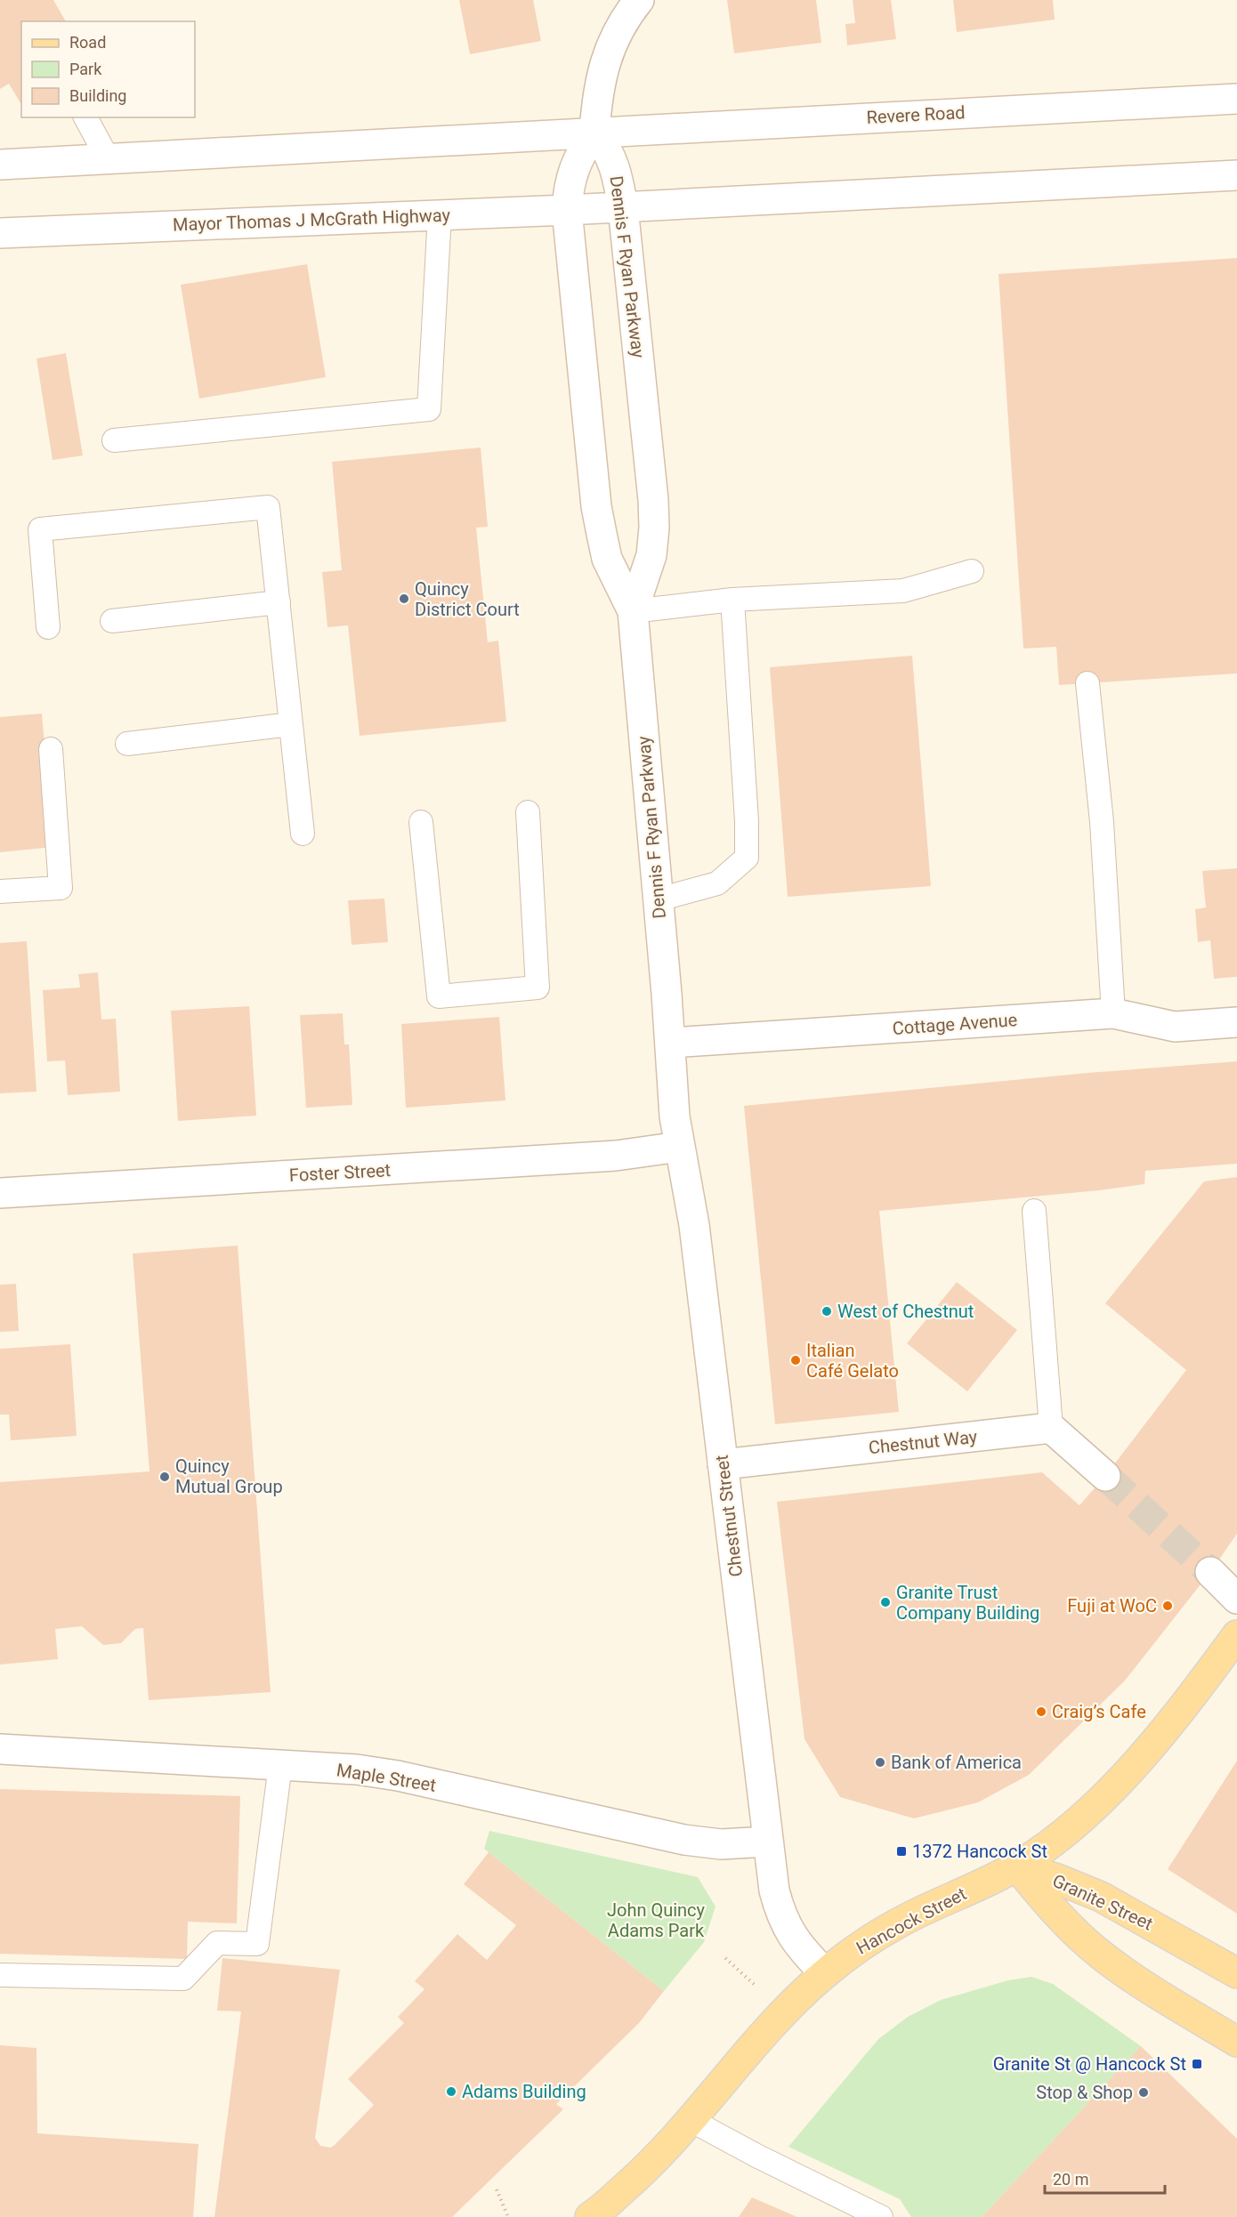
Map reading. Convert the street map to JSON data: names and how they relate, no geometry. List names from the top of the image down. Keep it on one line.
{"streets":{"main road":["Granite Street","Hancock Street"],"street":["Revere Road","Mayor Thomas J McGrath Highway","Dennis F Ryan Parkway","Cottage Avenue","Foster Street","Chestnut Way","Chestnut Street","Maple Street"]},"crossings":[["Revere Road","Dennis F Ryan Parkway"],["Mayor Thomas J McGrath Highway","Dennis F Ryan Parkway"],["Dennis F Ryan Parkway","Cottage Avenue"],["Dennis F Ryan Parkway","Chestnut Street"],["Cottage Avenue","Chestnut Street"],["Foster Street","Chestnut Street"],["Chestnut Way","Chestnut Street"],["Chestnut Street","Maple Street"],["Chestnut Street","Hancock Street"],["Granite Street","Hancock Street"]],"parks":["John Quincy Adams Park"],"places":{"other":["Quincy District Court","West of Chestnut","Italian Café Gelato","Quincy Mutual Group","Granite Trust Company Building","Fuji at WoC","Craig’s Cafe","Bank of America","Adams Building","Stop & Shop"],"transit":["1372 Hancock St","Granite St @ Hancock St"]},"legend":["Road","Park","Building"],"scale_bar":"20 m"}
